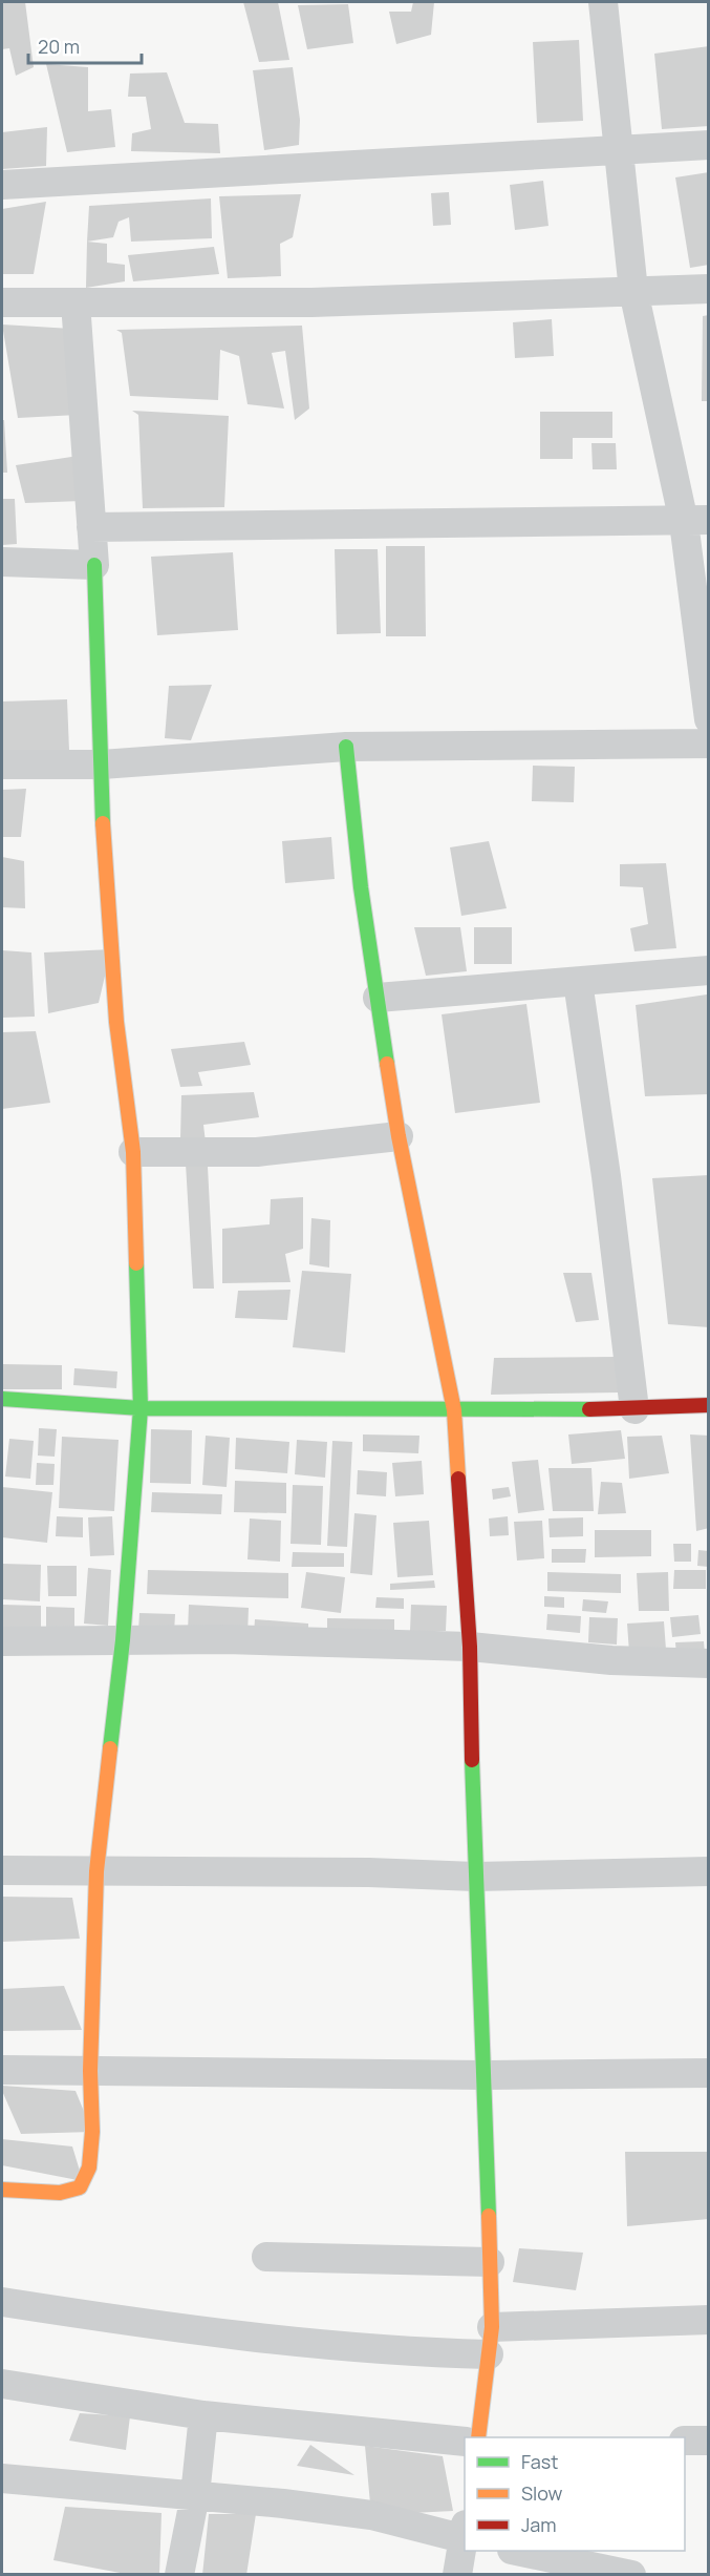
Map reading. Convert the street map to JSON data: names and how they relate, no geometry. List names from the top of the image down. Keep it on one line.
{"legend":["Fast","Slow","Jam"],"scale_bar":"20 m"}
